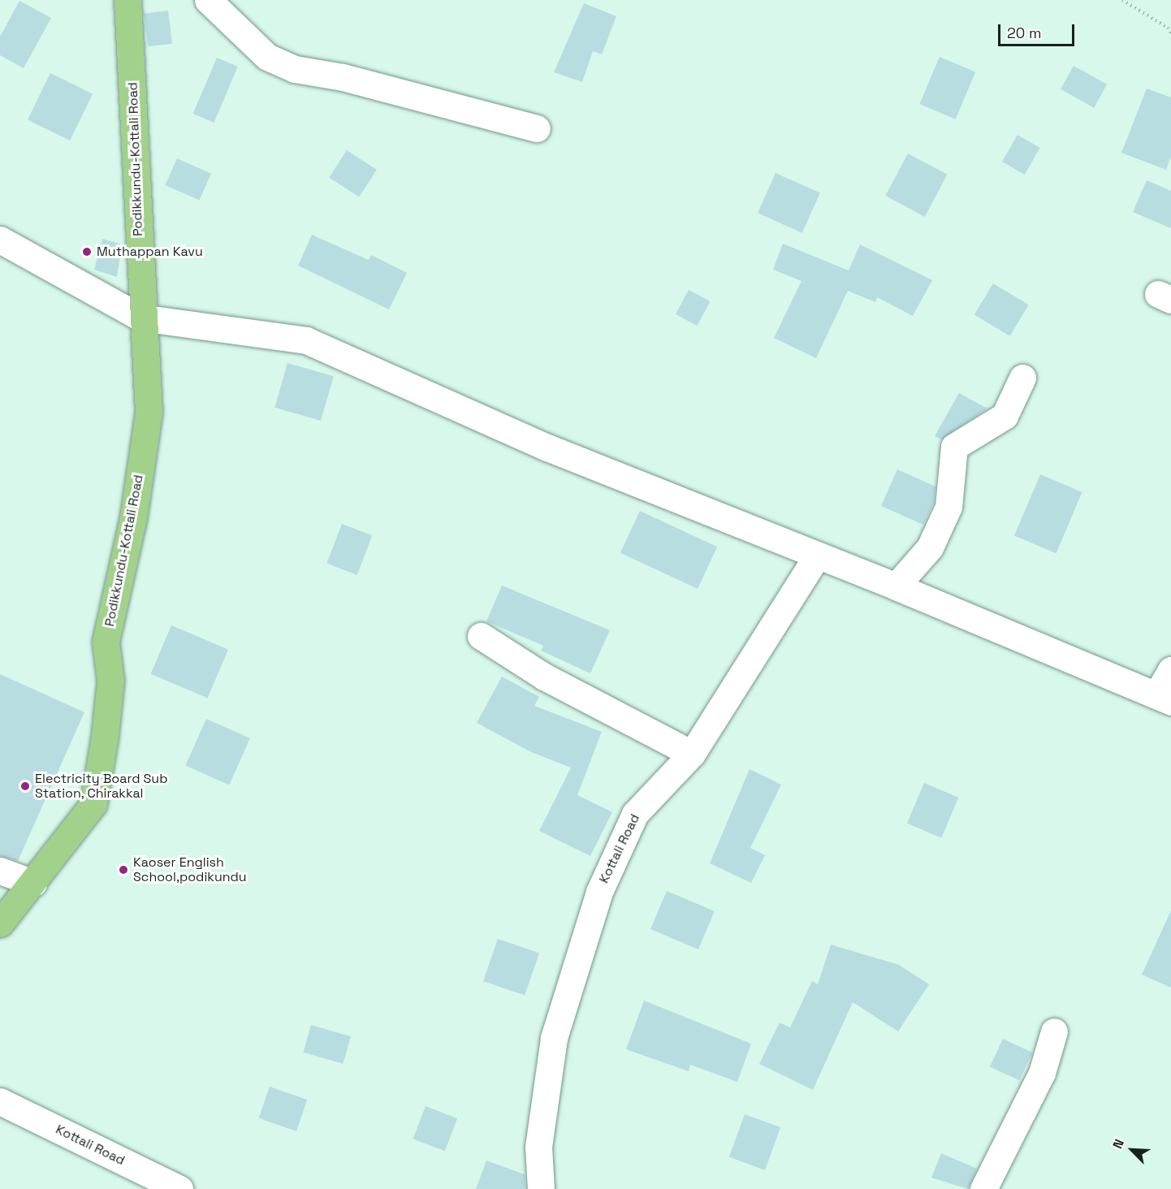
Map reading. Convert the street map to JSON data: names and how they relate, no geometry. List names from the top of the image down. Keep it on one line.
{"streets":{"main road":["Podikkundu-Kottali Road"],"street":["Kottali Road"]},"places":["Muthappan Kavu","Electricity Board Sub Station, Chirakkal","Kaoser English School,podikundu"],"scale_bar":"20 m","north":"top left"}
